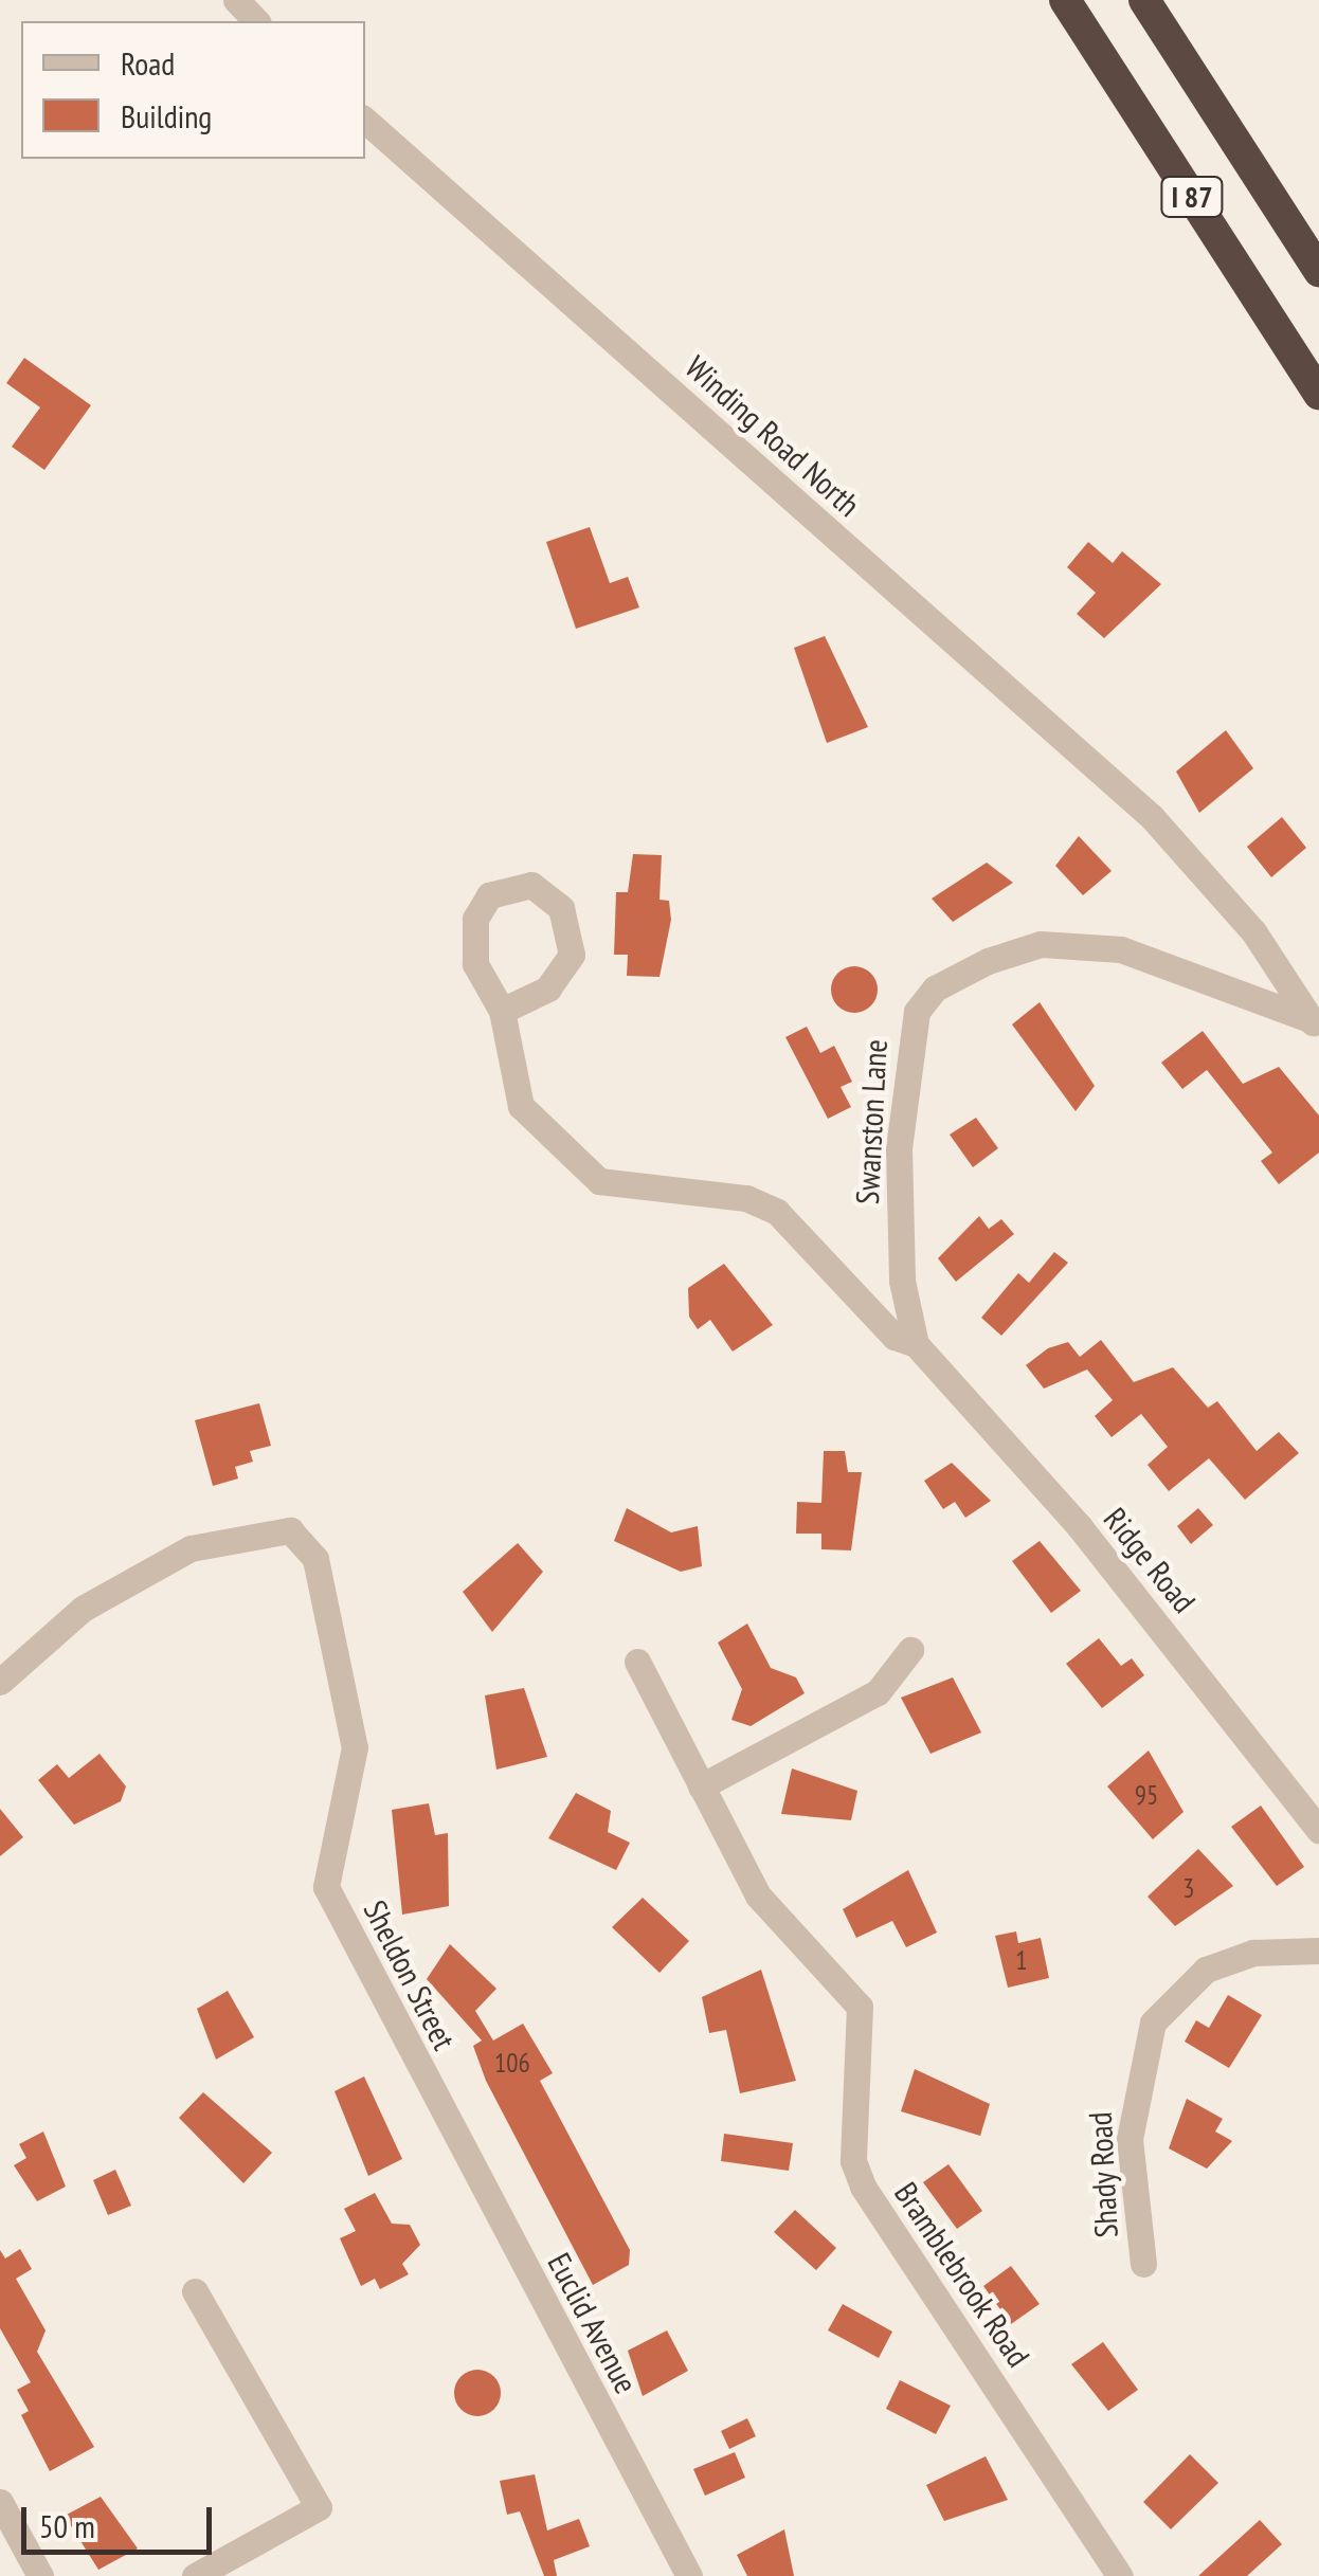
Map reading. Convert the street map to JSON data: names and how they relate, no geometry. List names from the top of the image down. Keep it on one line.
{"streets":{"highway":["I 87"],"street":["Winding Road North","Swanston Lane","Ridge Road","Sheldon Street","Shady Road","Bramblebrook Road","Euclid Avenue"]},"crossings":[["Winding Road North","Swanston Lane"],["Swanston Lane","Ridge Road"],["Sheldon Street","Euclid Avenue"]],"house_numbers":["95","3","1","106"],"legend":["Road","Building"],"scale_bar":"50 m"}
